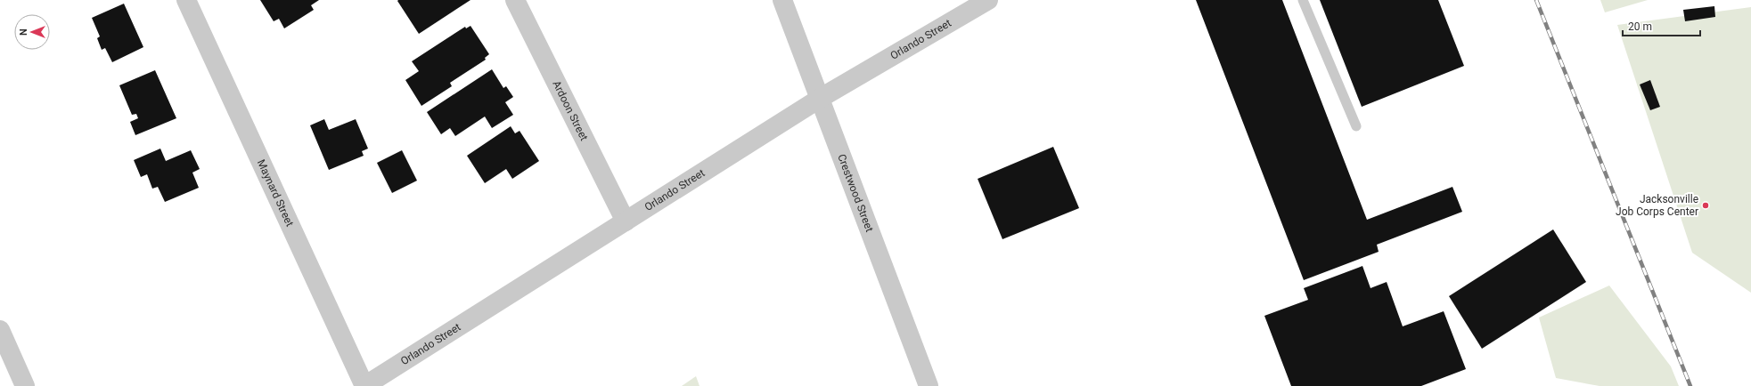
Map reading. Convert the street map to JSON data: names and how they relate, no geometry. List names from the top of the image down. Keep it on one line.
{"streets":{"street":["Orlando Street","Ardoon Street","Maynard Street","Crestwood Street"]},"crossings":[["Orlando Street","Ardoon Street"],["Orlando Street","Maynard Street"],["Orlando Street","Crestwood Street"]],"places":["Jacksonville Job Corps Center"],"scale_bar":"20 m","north":"left"}
